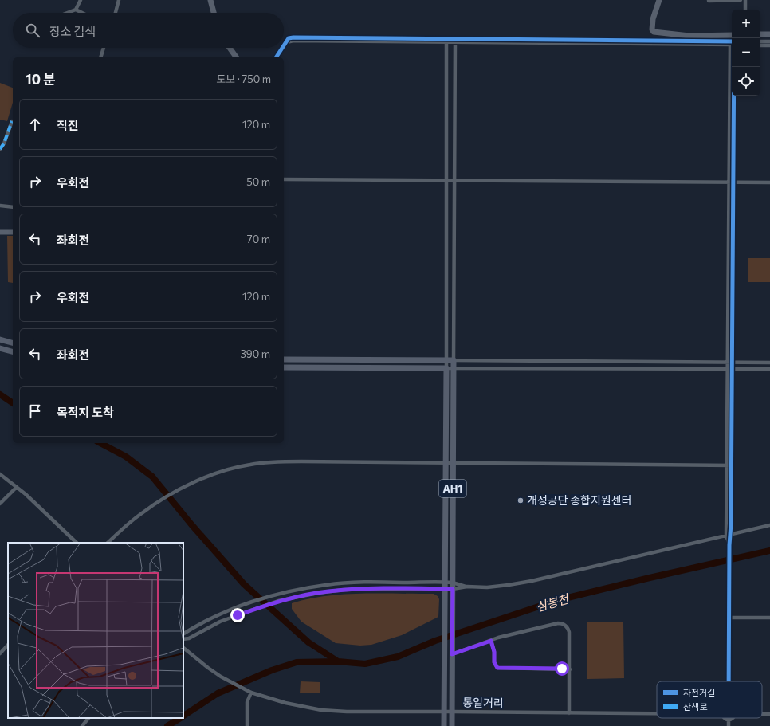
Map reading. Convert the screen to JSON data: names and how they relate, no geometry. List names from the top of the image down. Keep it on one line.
{"streets":{"main road":["AH1"],"street":["통일거리"]},"crossings":[["AH1","통일거리"]],"water":["삼봉천"],"places":["개성공단 종합지원센터"],"legend":["자전거길","산책로"],"page":{"map_buttons":["+","−"],"search":"장소 검색","heading":["10 분","도보 · 750 m"],"list":[["직진","120 m"],["우회전","50 m"],["좌회전","70 m"],["우회전","120 m"],["좌회전","390 m"],"목적지 도착"]}}
